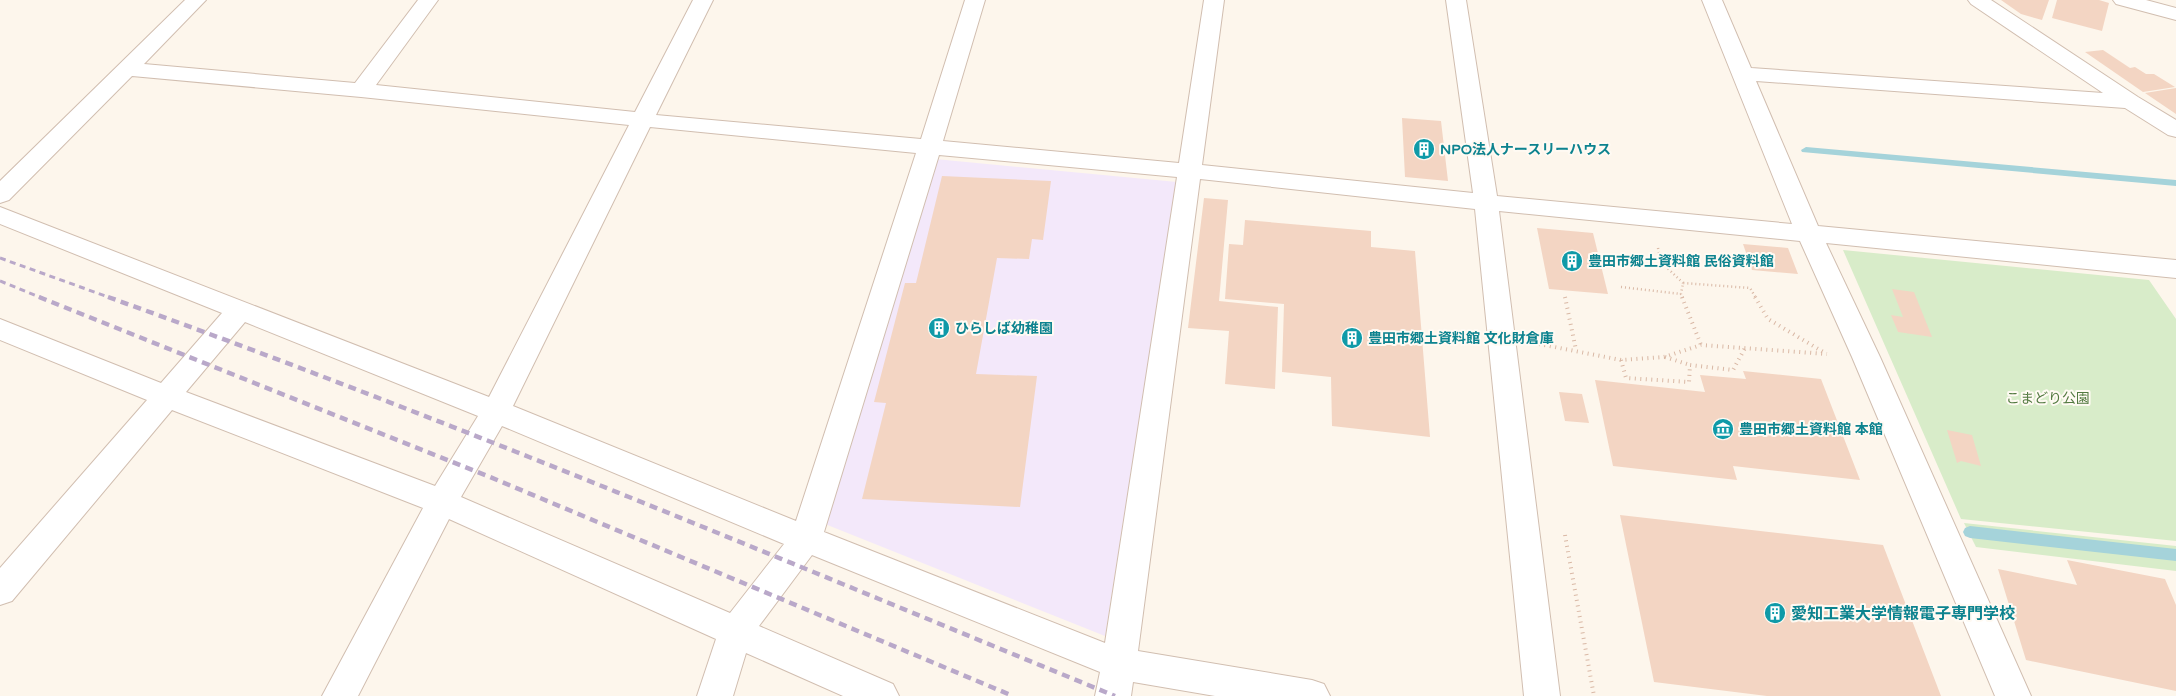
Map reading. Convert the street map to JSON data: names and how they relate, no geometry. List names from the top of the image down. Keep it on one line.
{"parks":["こまどり公園"],"places":{"building":["NPO法人ナースリーハウス","豊田市郷土資料館 民俗資料館","ひらしば幼稚園","豊田市郷土資料館 文化財倉庫","愛知工業大学情報電子専門学校"],"museum":["豊田市郷土資料館 本館"]}}
